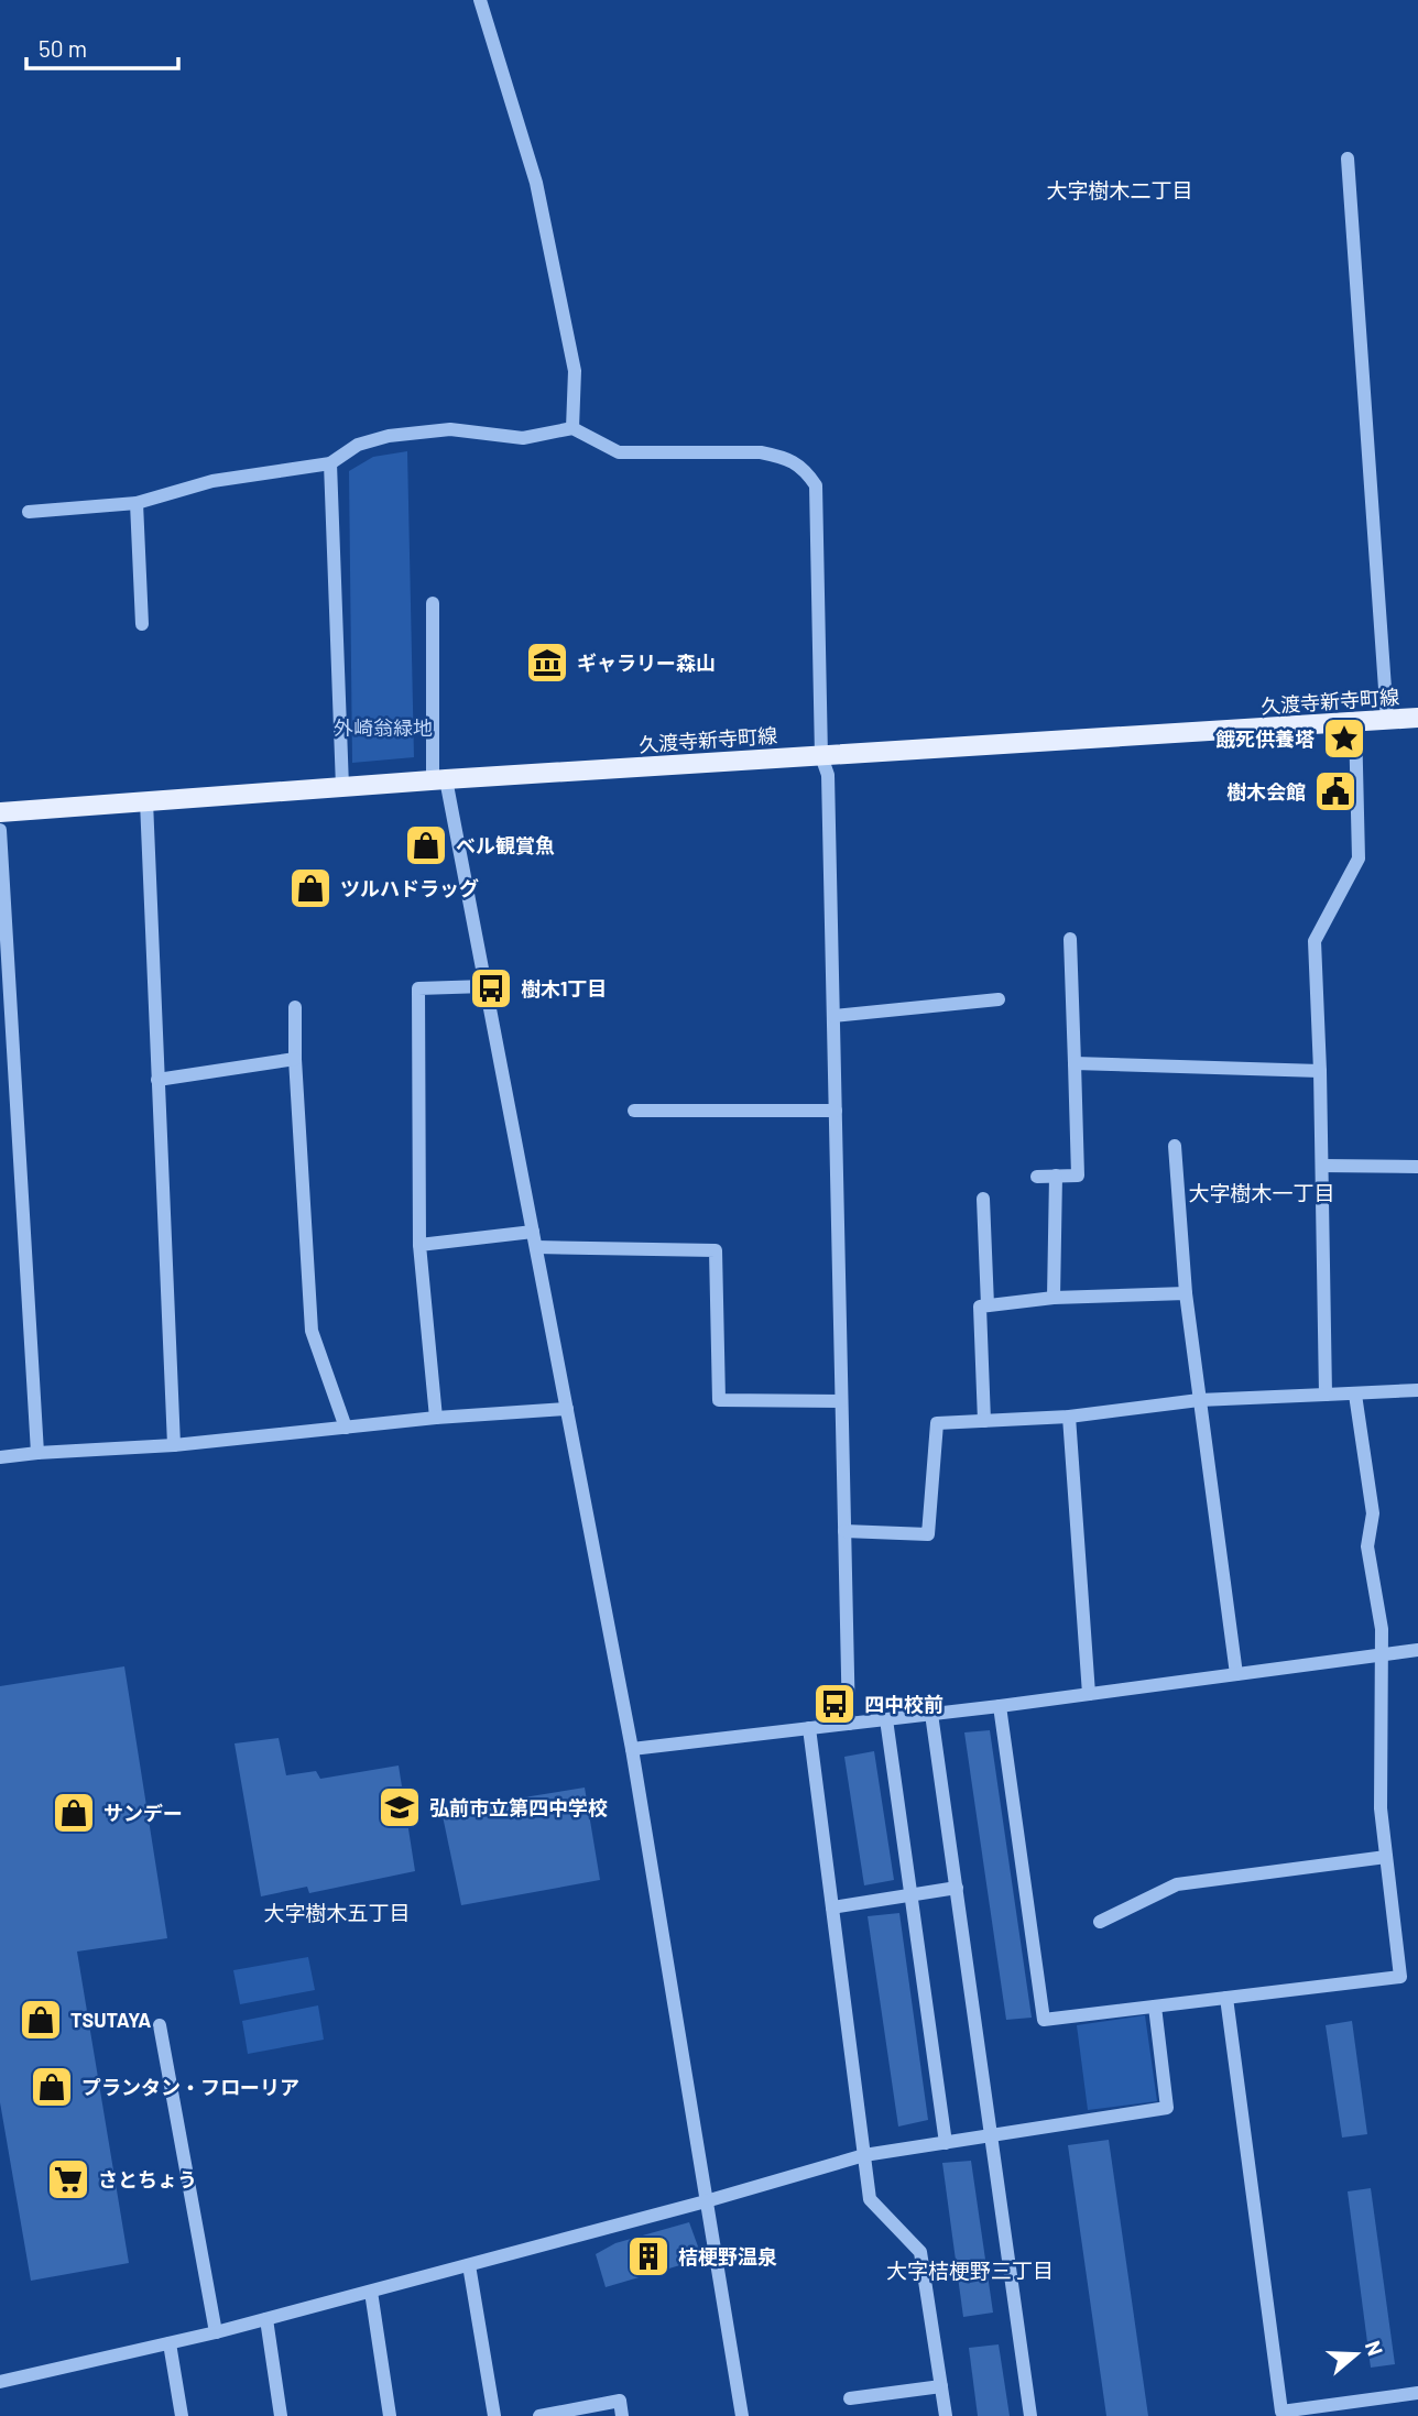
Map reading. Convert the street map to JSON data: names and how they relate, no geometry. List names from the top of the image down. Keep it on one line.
{"streets":{"main road":["久渡寺新寺町線"]},"districts":["大字樹木二丁目","大字樹木一丁目","大字樹木五丁目","大字桔梗野三丁目"],"parks":["外崎翁緑地"],"places":{"museum":["ギャラリー森山"],"place":["餓死供養塔"],"public building":["樹木会館"],"shop":["ベル観賞魚","ツルハドラッグ","サンデー","TSUTAYA","プランタン・フローリア"],"bus stop":["樹木1丁目","四中校前"],"school or university":["弘前市立第四中学校"],"supermarket":["さとちょう"],"building":["桔梗野温泉"]},"scale_bar":"50 m","north":"right"}
